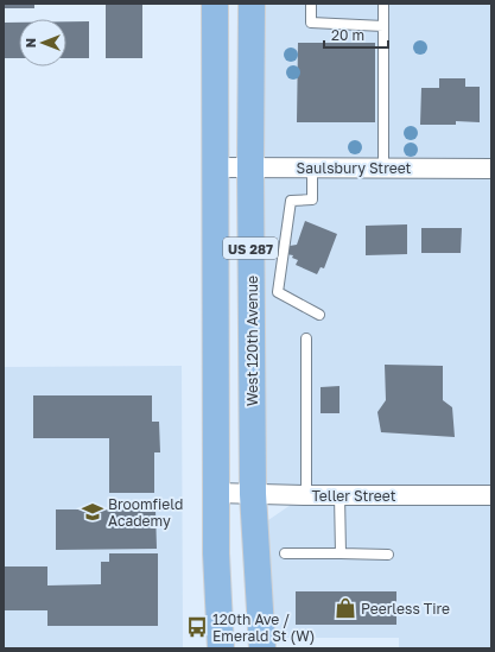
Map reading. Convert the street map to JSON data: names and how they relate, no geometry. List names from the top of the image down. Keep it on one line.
{"streets":{"main road":["US 287","West 120th Avenue"],"street":["Saulsbury Street","Teller Street"]},"crossings":[["Saulsbury Street","US 287"],["Saulsbury Street","West 120th Avenue"],["US 287","Teller Street"],["West 120th Avenue","Teller Street"]],"places":{"school or university":["Broomfield Academy"],"shop":["Peerless Tire"],"bus stop":["120th Ave / Emerald St (W)"]},"scale_bar":"20 m","north":"left"}
